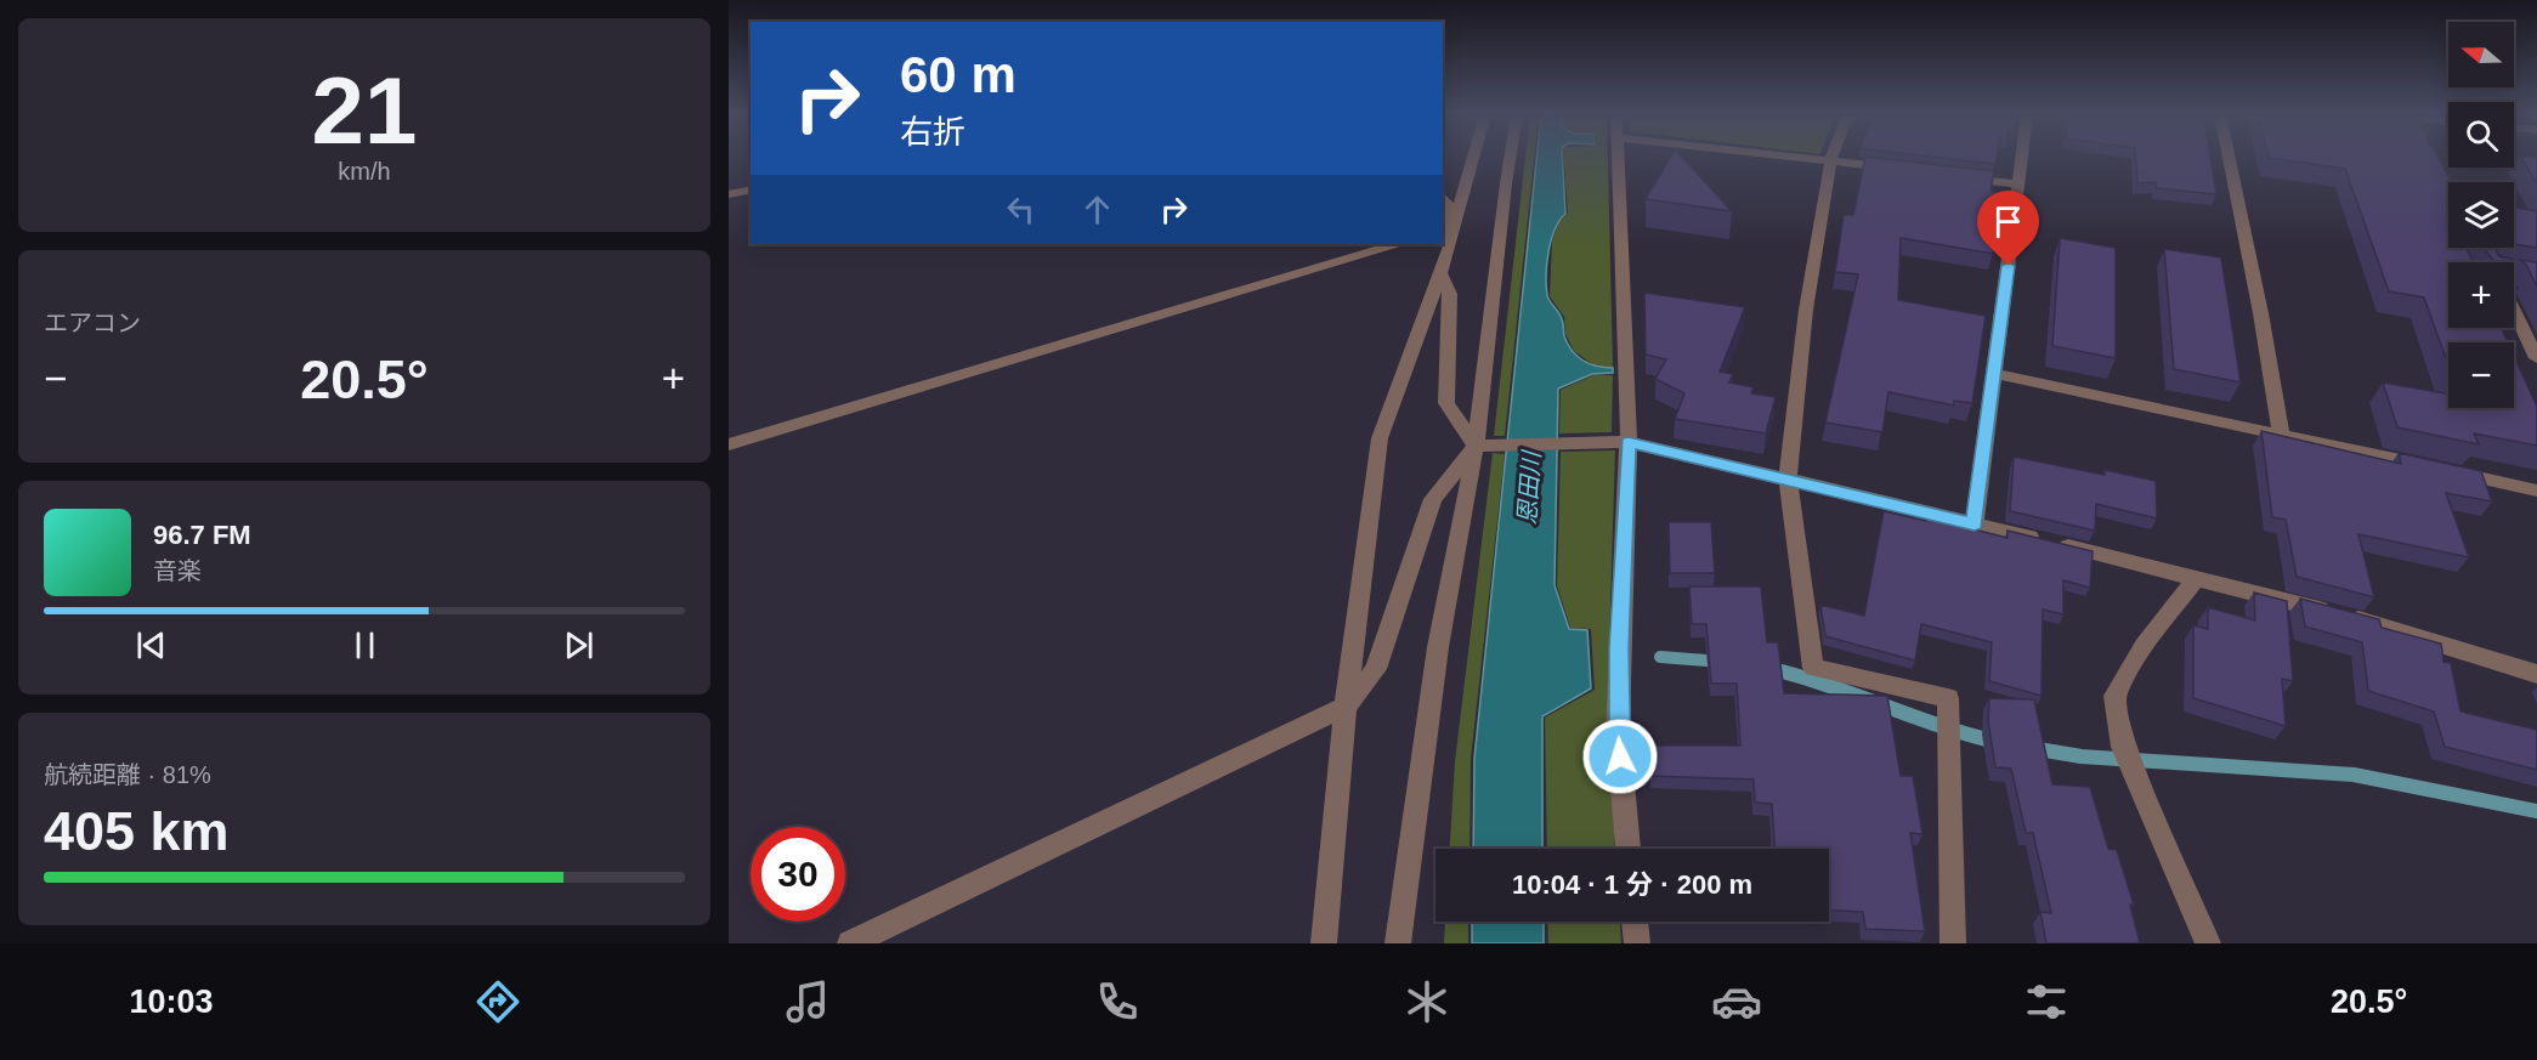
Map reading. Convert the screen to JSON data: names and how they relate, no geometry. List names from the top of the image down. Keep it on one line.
{"water":["恩田川"],"north":"left","page":{"tile":[["21","km/h"],"エアコン",["航続距離 · 81%","405 km"]],"map_buttons":["+","−"],"turn":["60 m","右折"],"heat":["−","20.5°","+"],"song":["96.7 FM","音楽"],"limit":"30","trip":"10:04 · 1 分 · 200 m","tabs":["10:03","20.5°"]}}
